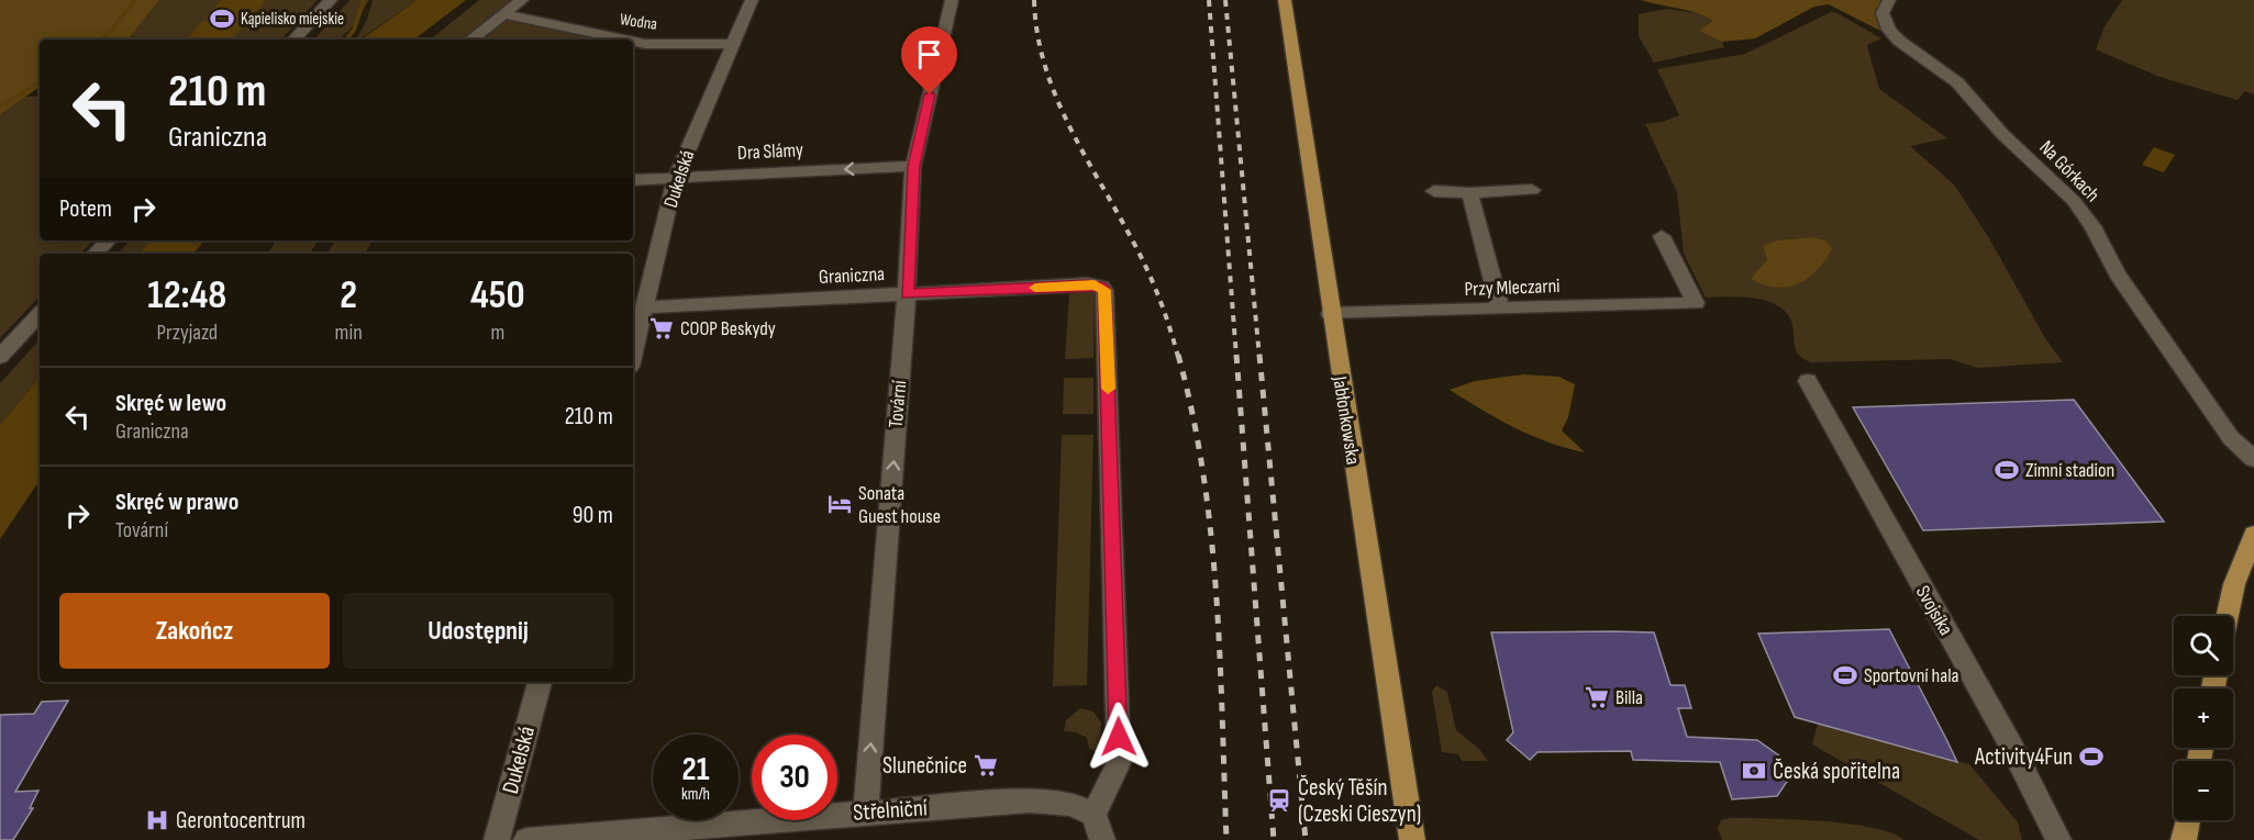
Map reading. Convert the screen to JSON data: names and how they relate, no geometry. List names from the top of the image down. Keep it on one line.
{"streets":{"main road":["Jabłonkowska"],"street":["Wodna","Dra Slámy","Na Górkach","Dukelská","Graniczna","Przy Mleczarni","Tovární","Svojsíka","Střelniční"]},"crossings":[["Wodna","Dukelská"],["Dra Slámy","Dukelská"],["Dra Slámy","Tovární"],["Dukelská","Graniczna"],["Graniczna","Tovární"],["Graniczna","Střelniční"],["Przy Mleczarni","Jabłonkowska"],["Tovární","Střelniční"]],"one_way":["Dra Slámy","Tovární"],"places":{"sports":["Kąpielisko miejskie","Zimní stadion","Sportovní hala","Activity4Fun"],"supermarket":["COOP Beskydy","Billa","Slunečnice"],"hotel":["Sonata Guest house"],"bank":["Česká spořitelna"],"station":["Český Těšín (Czeski Cieszyn)"],"hospital":["Gerontocentrum"]},"page":{"turn":["210 m","Graniczna"],"then":"Potem","eta":["12:48","Przyjazd","2","min","450","m"],"list":[{"name":"Skręć w lewo","note":"Graniczna","value":"210 m"},{"name":"Skręć w prawo","note":"Tovární","value":"90 m"}],"buttons":["Zakończ","Udostępnij"],"map_buttons":["+","−"],"speed":"21 km/h","limit":"30"}}
